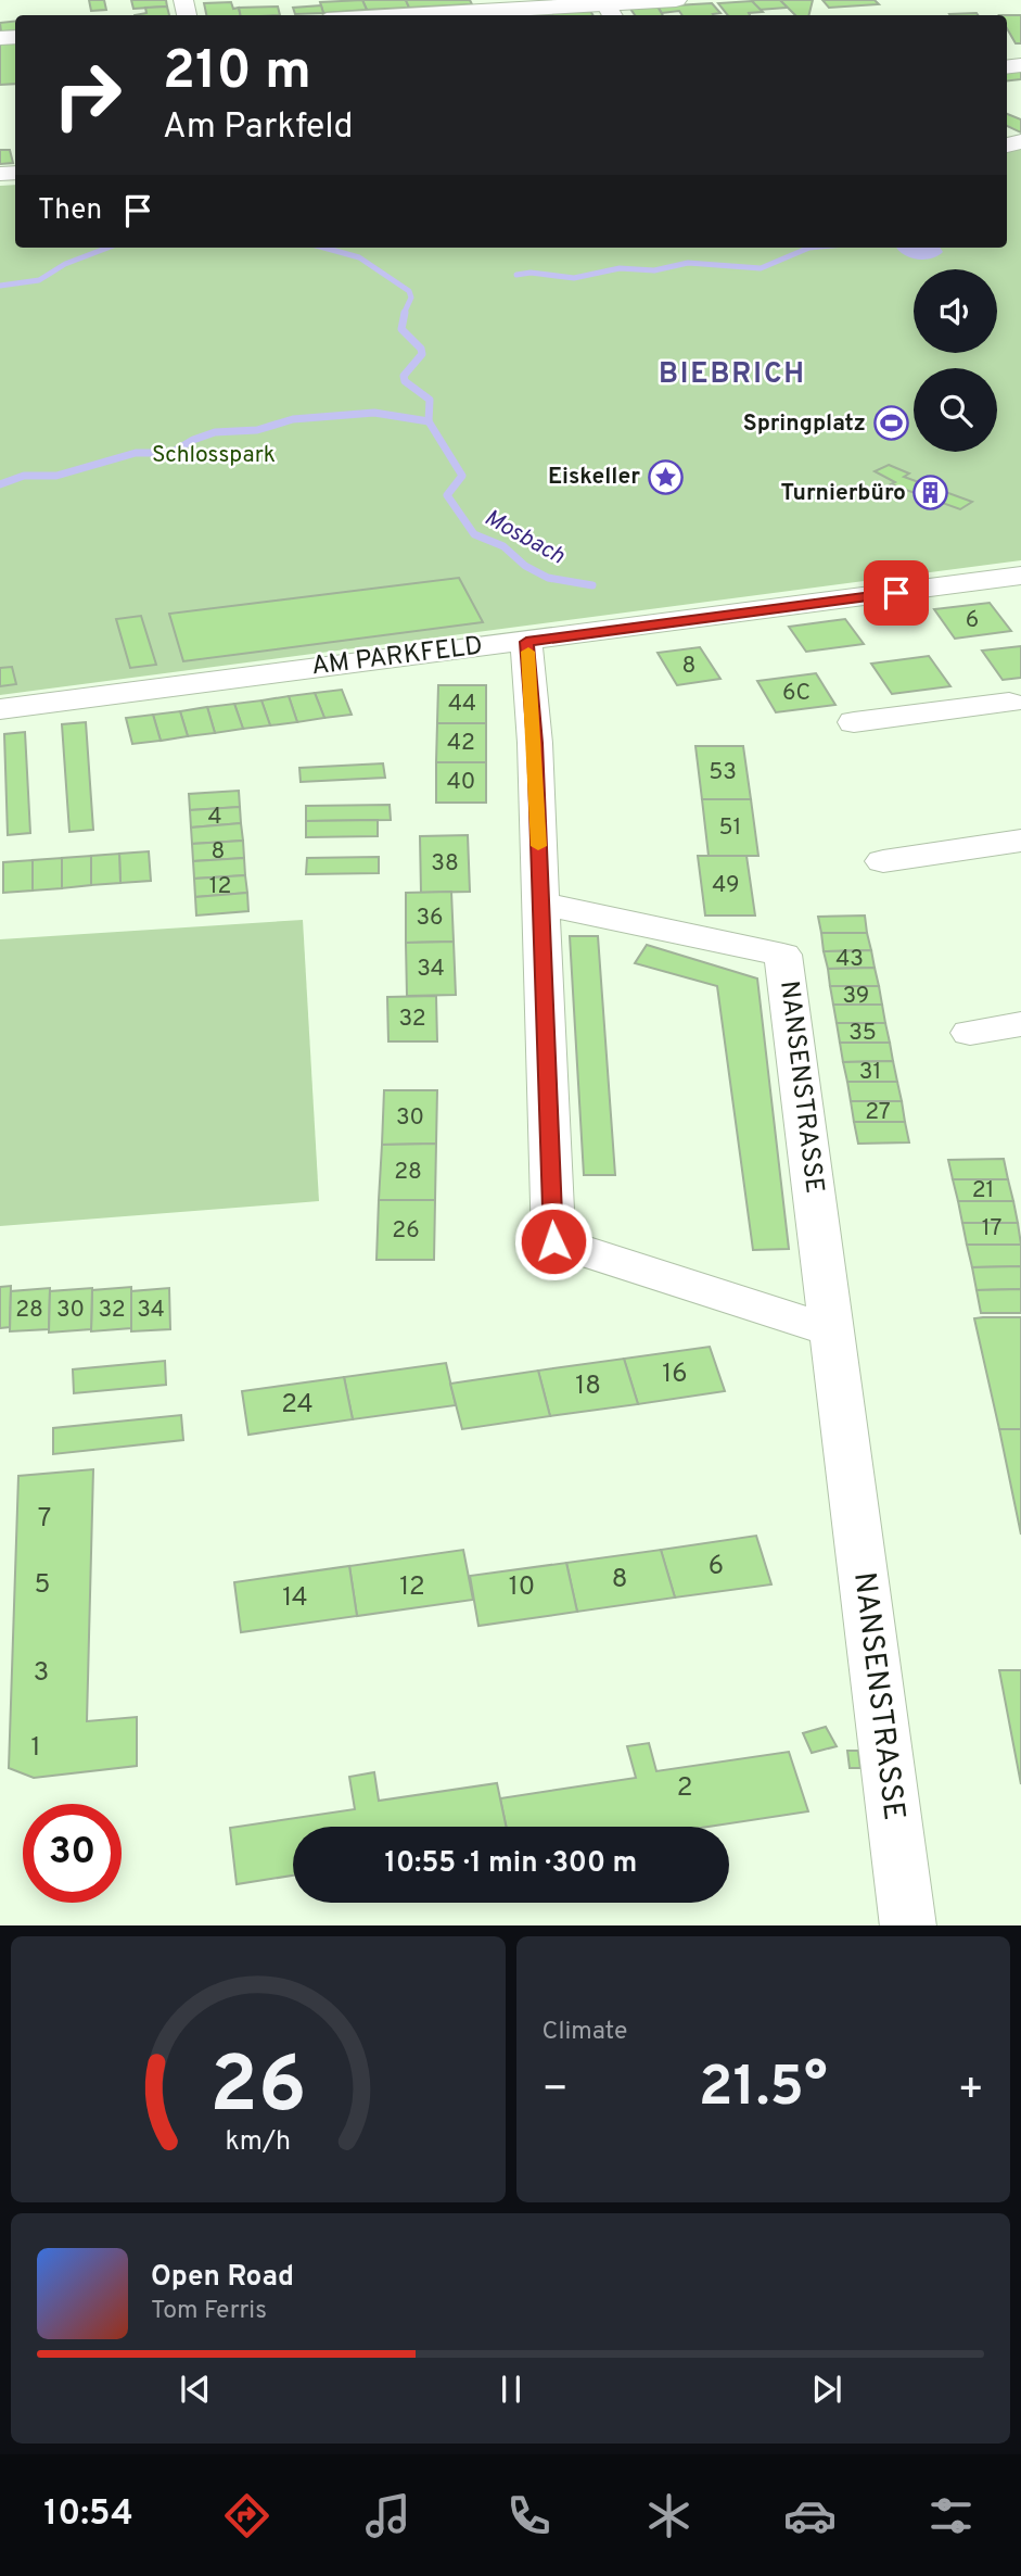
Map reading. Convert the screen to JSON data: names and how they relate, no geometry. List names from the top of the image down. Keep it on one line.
{"streets":{"street":["AM PARKFELD","NANSENSTRASSE"]},"districts":["BIEBRICH"],"water":["Mosbach"],"parks":["Schlosspark"],"places":{"sports":["Springplatz"],"place":["Eiskeller"],"building":["Turnierbüro"]},"house_numbers":["6","8","6C","44","42","53","40","4","51","8","38","49","12","36","43","34","39","32","35","31","27","30","28","21","17","26","28","30","32","34","16","18","24","7","6","8","5","12","10","14","3","1","2"],"page":{"turn":["210 m","Am Parkfeld"],"then":"Then","limit":"30","trip":"10:55 · 1 min · 300 m","tile":"Climate","heat":["−","21.5°","+"],"song":["Open Road","Tom Ferris"],"tabs":"10:54","gauge":["26","km/h"]}}
